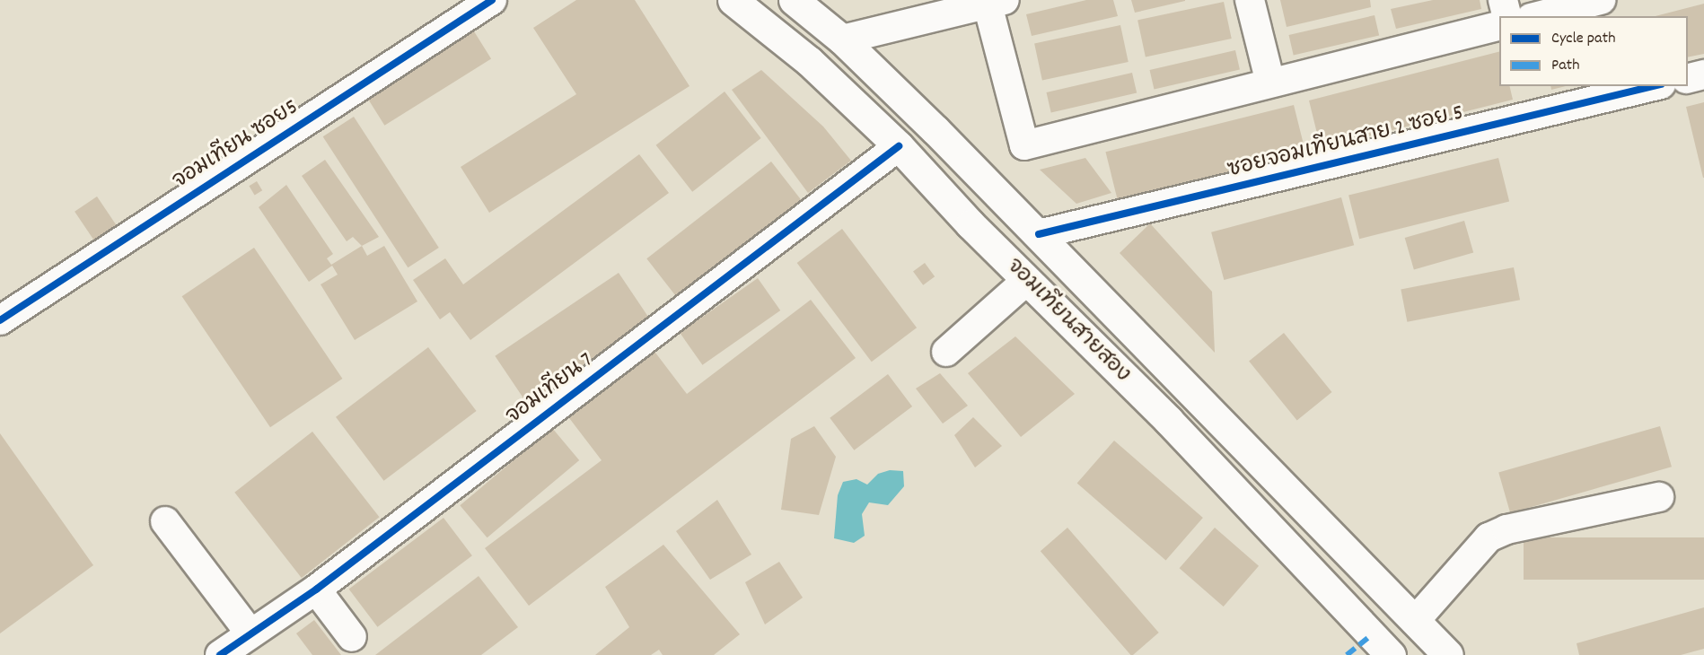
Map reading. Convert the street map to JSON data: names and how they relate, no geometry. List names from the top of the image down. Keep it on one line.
{"streets":{"main road":["จอมเทียนสายสอง"],"street":["ซอยจอมเทียนสาย 2 ซอย 5","จอมเทียน ซอย5","จอมเทียน 7"]},"crossings":[["ซอยจอมเทียนสาย 2 ซอย 5","จอมเทียนสายสอง"],["จอมเทียนสายสอง","จอมเทียน 7"]],"legend":["Cycle path","Path"]}
